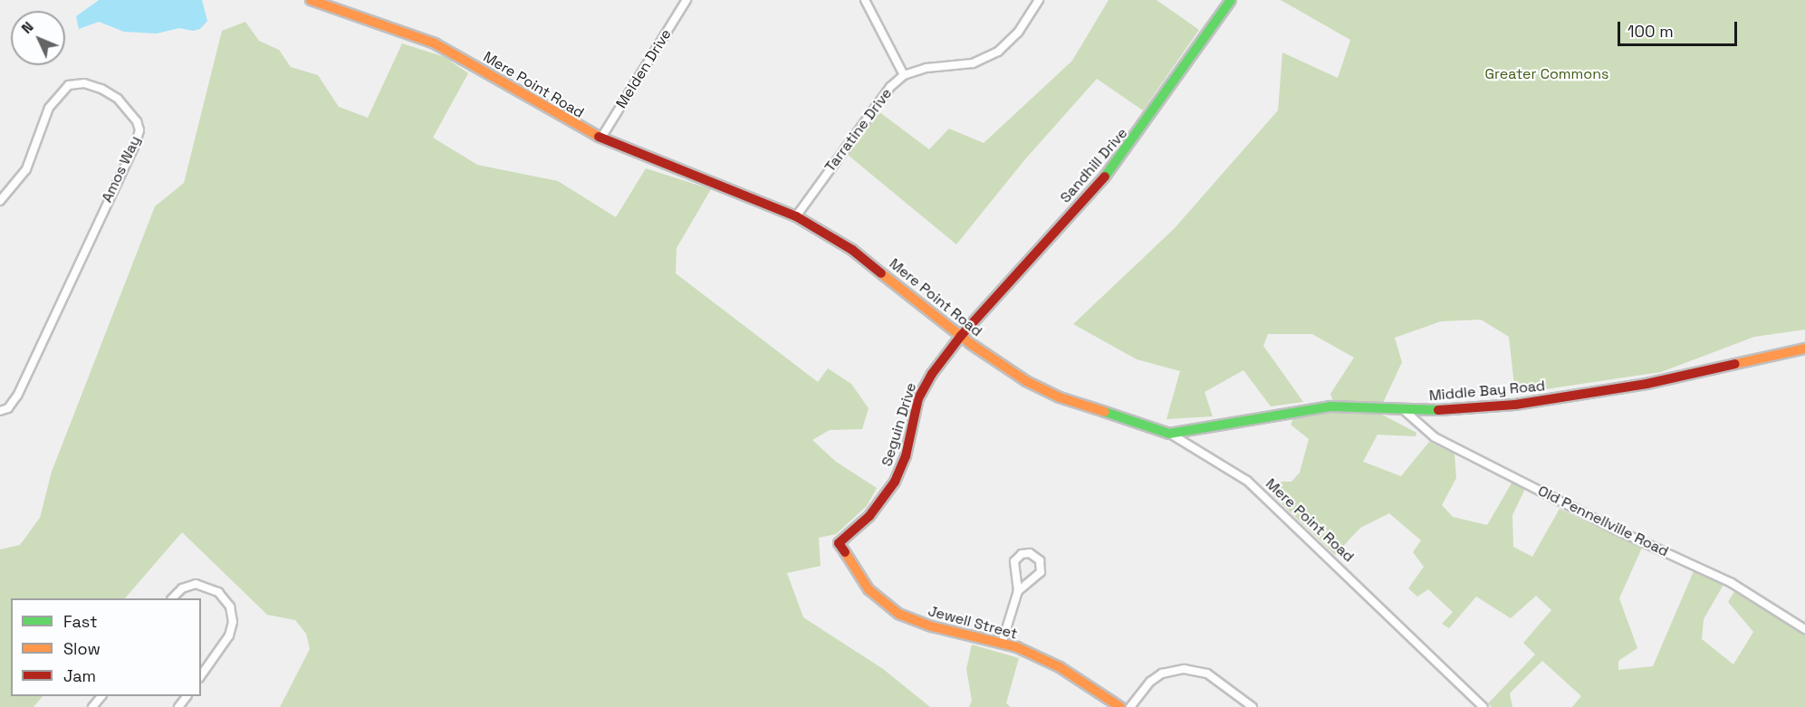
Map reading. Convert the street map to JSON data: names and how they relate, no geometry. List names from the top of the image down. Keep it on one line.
{"streets":{"street":["Melden Drive","Mere Point Road","Tarratine Drive","Sandhill Drive","Amos Way","Middle Bay Road","Seguin Drive","Old Pennellville Road","Jewell Street"]},"crossings":[["Melden Drive","Mere Point Road"],["Mere Point Road","Tarratine Drive"],["Mere Point Road","Sandhill Drive"],["Mere Point Road","Middle Bay Road"],["Mere Point Road","Seguin Drive"],["Sandhill Drive","Seguin Drive"],["Middle Bay Road","Old Pennellville Road"],["Seguin Drive","Jewell Street"]],"parks":["Greater Commons"],"legend":["Fast","Slow","Jam"],"scale_bar":"100 m","north":"top left"}
